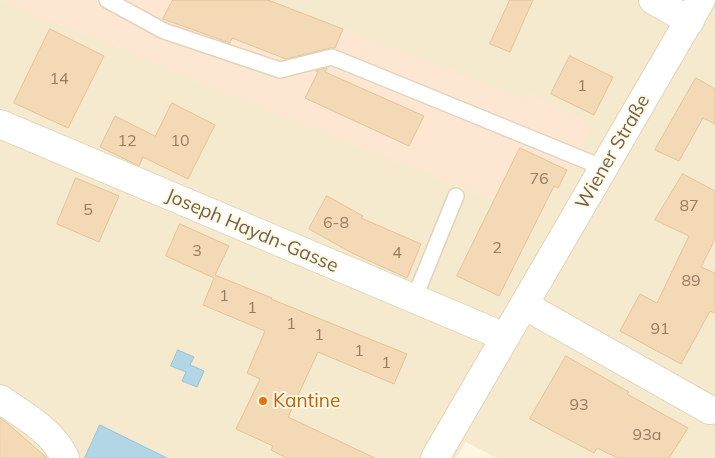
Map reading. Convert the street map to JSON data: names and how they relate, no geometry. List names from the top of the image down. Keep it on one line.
{"streets":{"street":["Wiener Straße","Joseph Haydn-Gasse"]},"crossings":[["Wiener Straße","Joseph Haydn-Gasse"]],"places":["Kantine"],"house_numbers":["14","1","12","10","76","87","5","6-8","2","3","4","89","1","1","1","91","1","1","1","93","93a"]}
